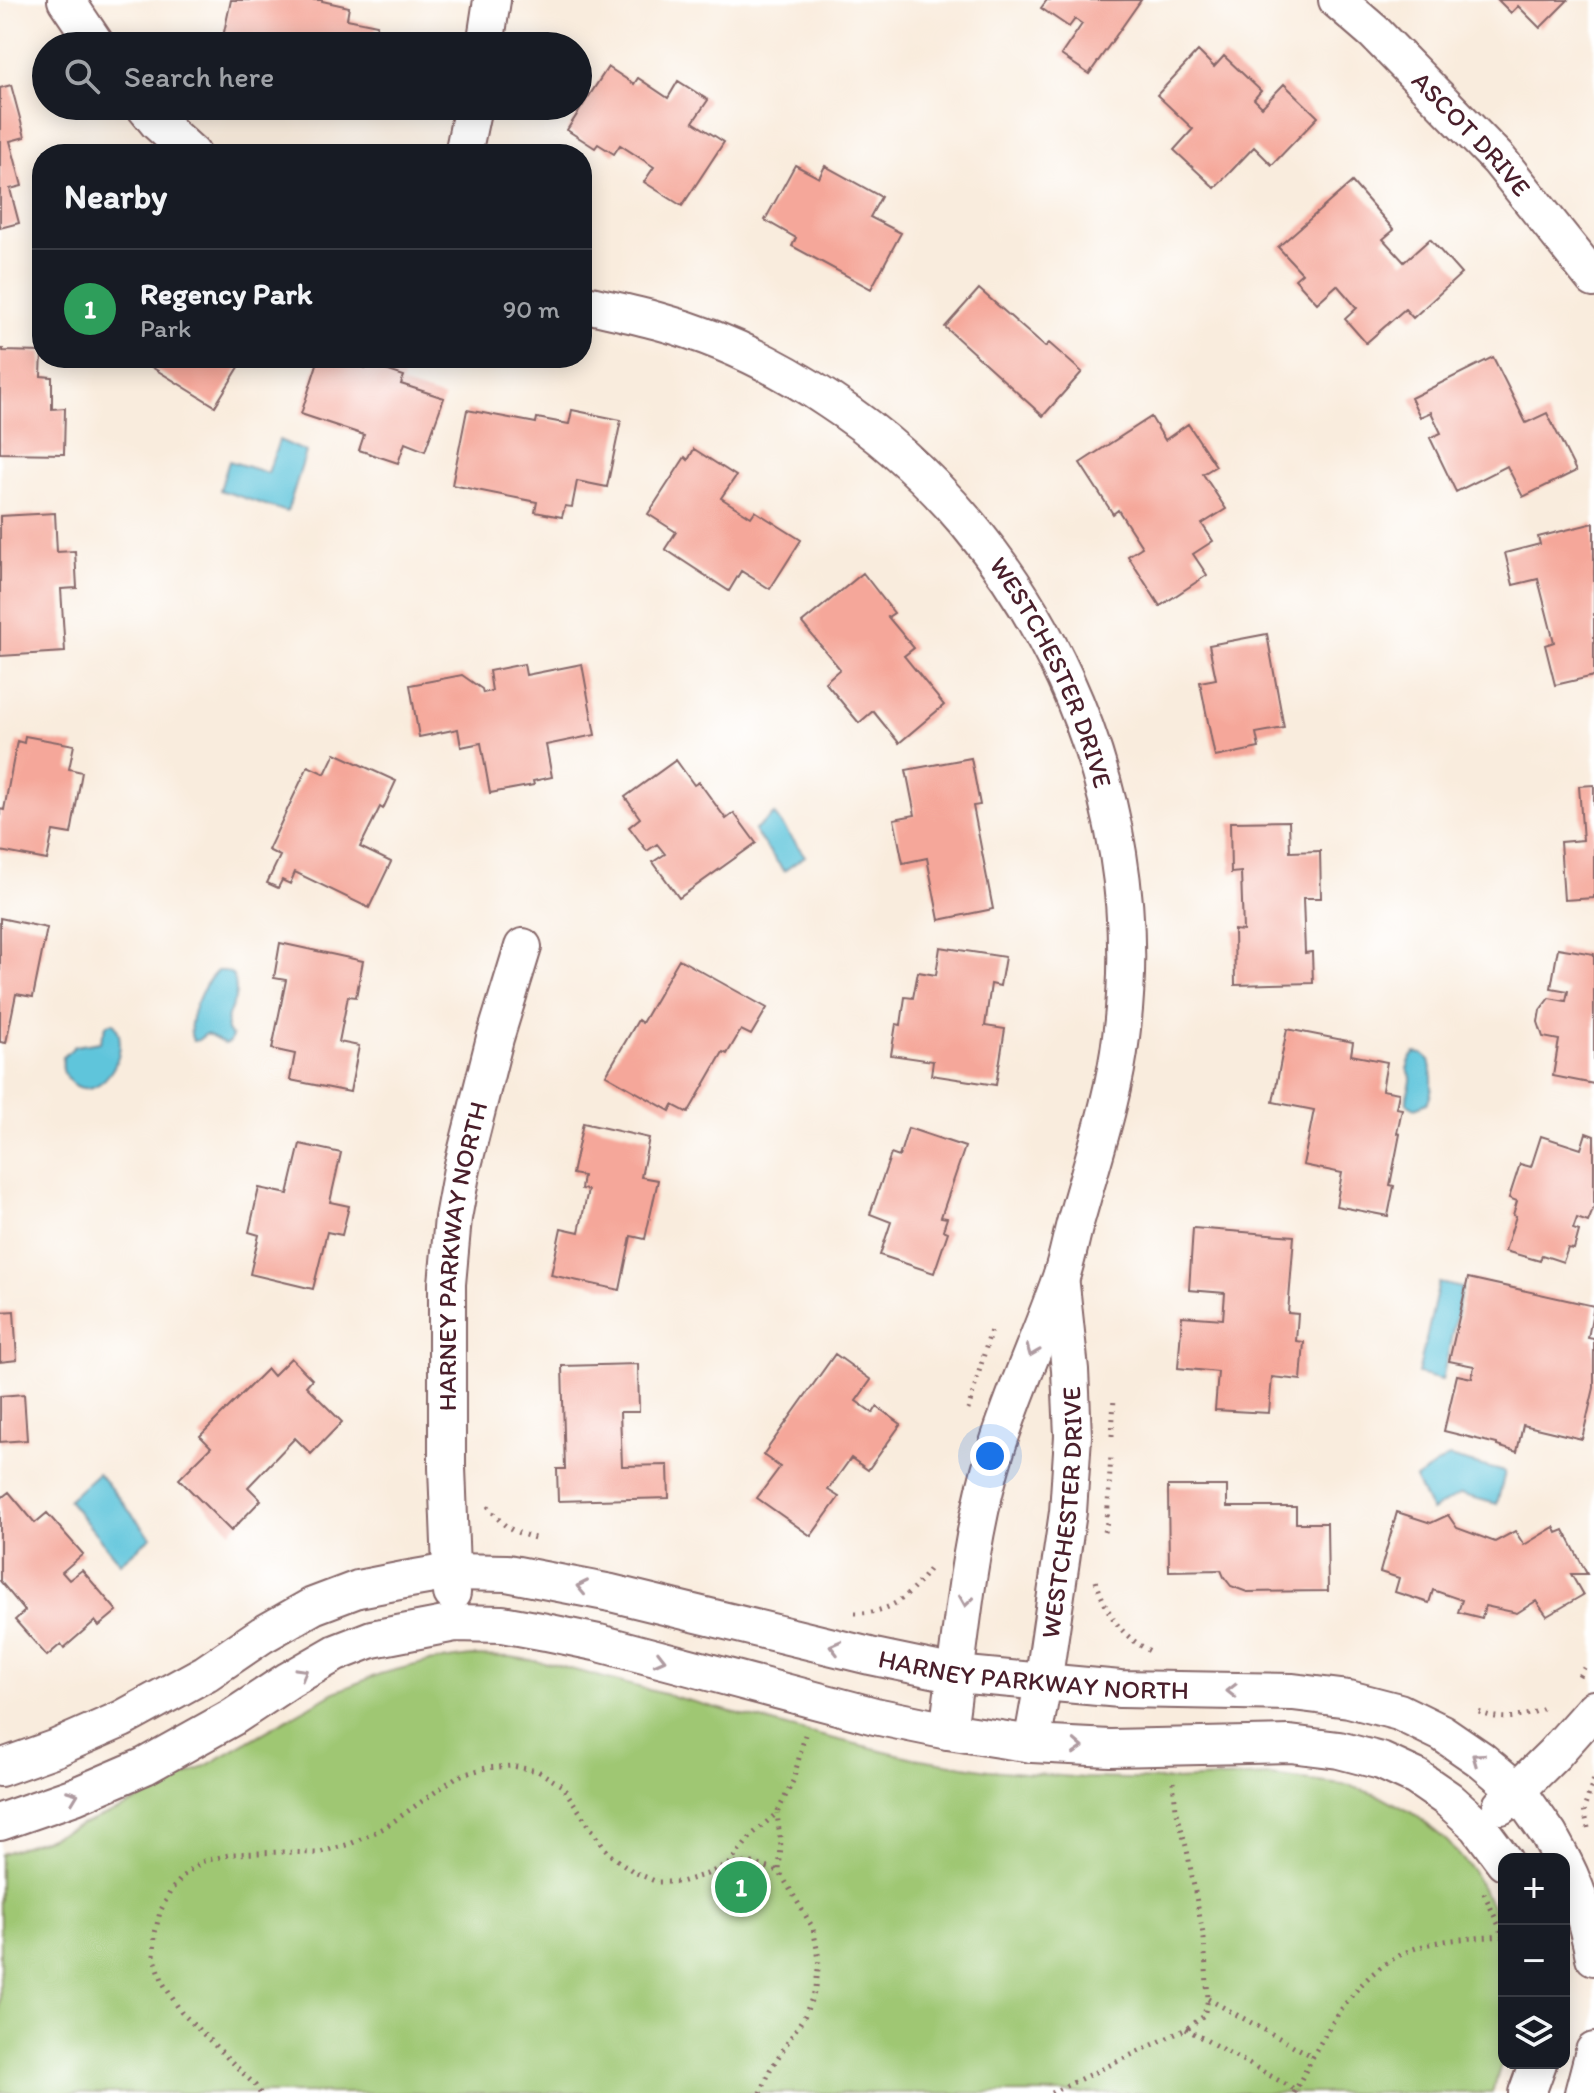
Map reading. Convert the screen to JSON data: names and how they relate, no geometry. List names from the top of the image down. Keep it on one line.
{"streets":{"street":["ASCOT DRIVE","WESTCHESTER DRIVE","HARNEY PARKWAY NORTH"]},"crossings":[["WESTCHESTER DRIVE","HARNEY PARKWAY NORTH"]],"page":{"search":"Search here","heading":"Nearby","list":[{"mark":"1","name":"Regency Park","note":"Park","value":"90 m"}],"map_buttons":["+","−"],"pins":"1"}}
